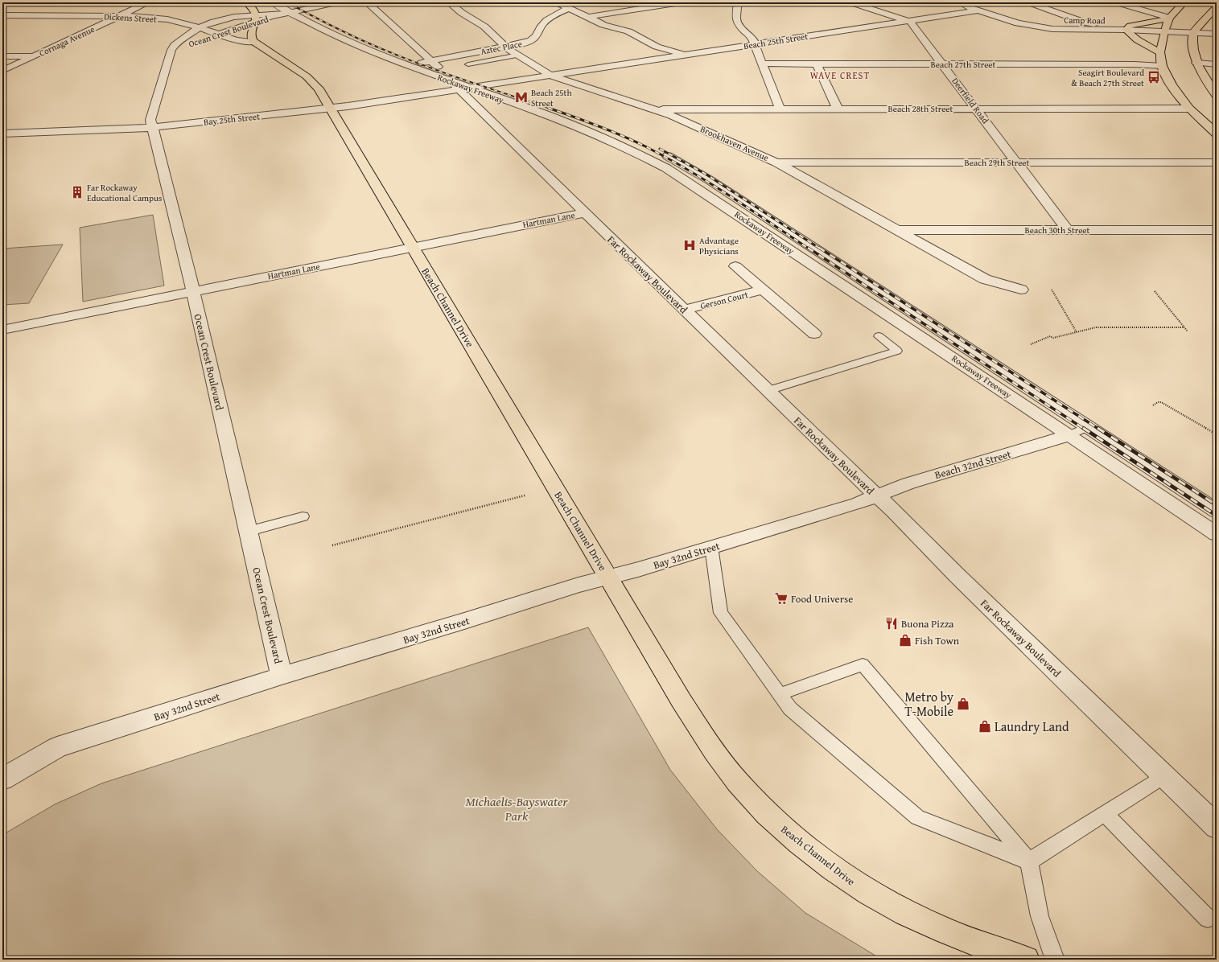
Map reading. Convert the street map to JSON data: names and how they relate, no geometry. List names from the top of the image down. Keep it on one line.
{"streets":{"main road":["Beach Channel Drive"],"street":["Dickens Street","Camp Road","Ocean Crest Boulevard","Cornaga Avenue","Beach 25th Street","Aztec Place","Beach 27th Street","Rockaway Freeway","Deerfield Road","Beach 28th Street","Bay 25th Street","Brookhaven Avenue","Beach 29th Street","Hartman Lane","Beach 30th Street","Far Rockaway Boulevard","Gerson Court","Beach 32nd Street","Bay 32nd Street"]},"crossings":[["Dickens Street","Ocean Crest Boulevard"],["Dickens Street","Cornaga Avenue"],["Dickens Street","Beach Channel Drive"],["Camp Road","Beach 25th Street"],["Ocean Crest Boulevard","Rockaway Freeway"],["Ocean Crest Boulevard","Bay 25th Street"],["Ocean Crest Boulevard","Hartman Lane"],["Ocean Crest Boulevard","Bay 32nd Street"],["Beach 25th Street","Rockaway Freeway"],["Beach 25th Street","Deerfield Road"],["Beach 25th Street","Bay 25th Street"],["Beach 25th Street","Brookhaven Avenue"],["Beach 25th Street","Far Rockaway Boulevard"],["Aztec Place","Rockaway Freeway"],["Aztec Place","Brookhaven Avenue"],["Beach 27th Street","Deerfield Road"],["Rockaway Freeway","Bay 25th Street"],["Rockaway Freeway","Far Rockaway Boulevard"],["Rockaway Freeway","Beach 32nd Street"],["Deerfield Road","Beach 28th Street"],["Deerfield Road","Beach 29th Street"],["Deerfield Road","Beach 30th Street"],["Beach 28th Street","Brookhaven Avenue"],["Bay 25th Street","Far Rockaway Boulevard"],["Bay 25th Street","Beach Channel Drive"],["Brookhaven Avenue","Beach 29th Street"],["Brookhaven Avenue","Beach 30th Street"],["Hartman Lane","Far Rockaway Boulevard"],["Hartman Lane","Beach Channel Drive"],["Far Rockaway Boulevard","Gerson Court"],["Far Rockaway Boulevard","Beach 32nd Street"],["Far Rockaway Boulevard","Bay 32nd Street"],["Beach Channel Drive","Bay 32nd Street"],["Beach 32nd Street","Bay 32nd Street"]],"districts":["WAVE CREST"],"parks":["Michaelis-Bayswater Park"],"places":{"bus stop":["Seagirt Boulevard & Beach 27th Street"],"metro station":["Beach 25th Street"],"building":["Far Rockaway Educational Campus"],"hospital":["Advantage Physicians"],"supermarket":["Food Universe"],"restaurant":["Buona Pizza"],"shop":["Fish Town","Metro by T-Mobile","Laundry Land"]}}
